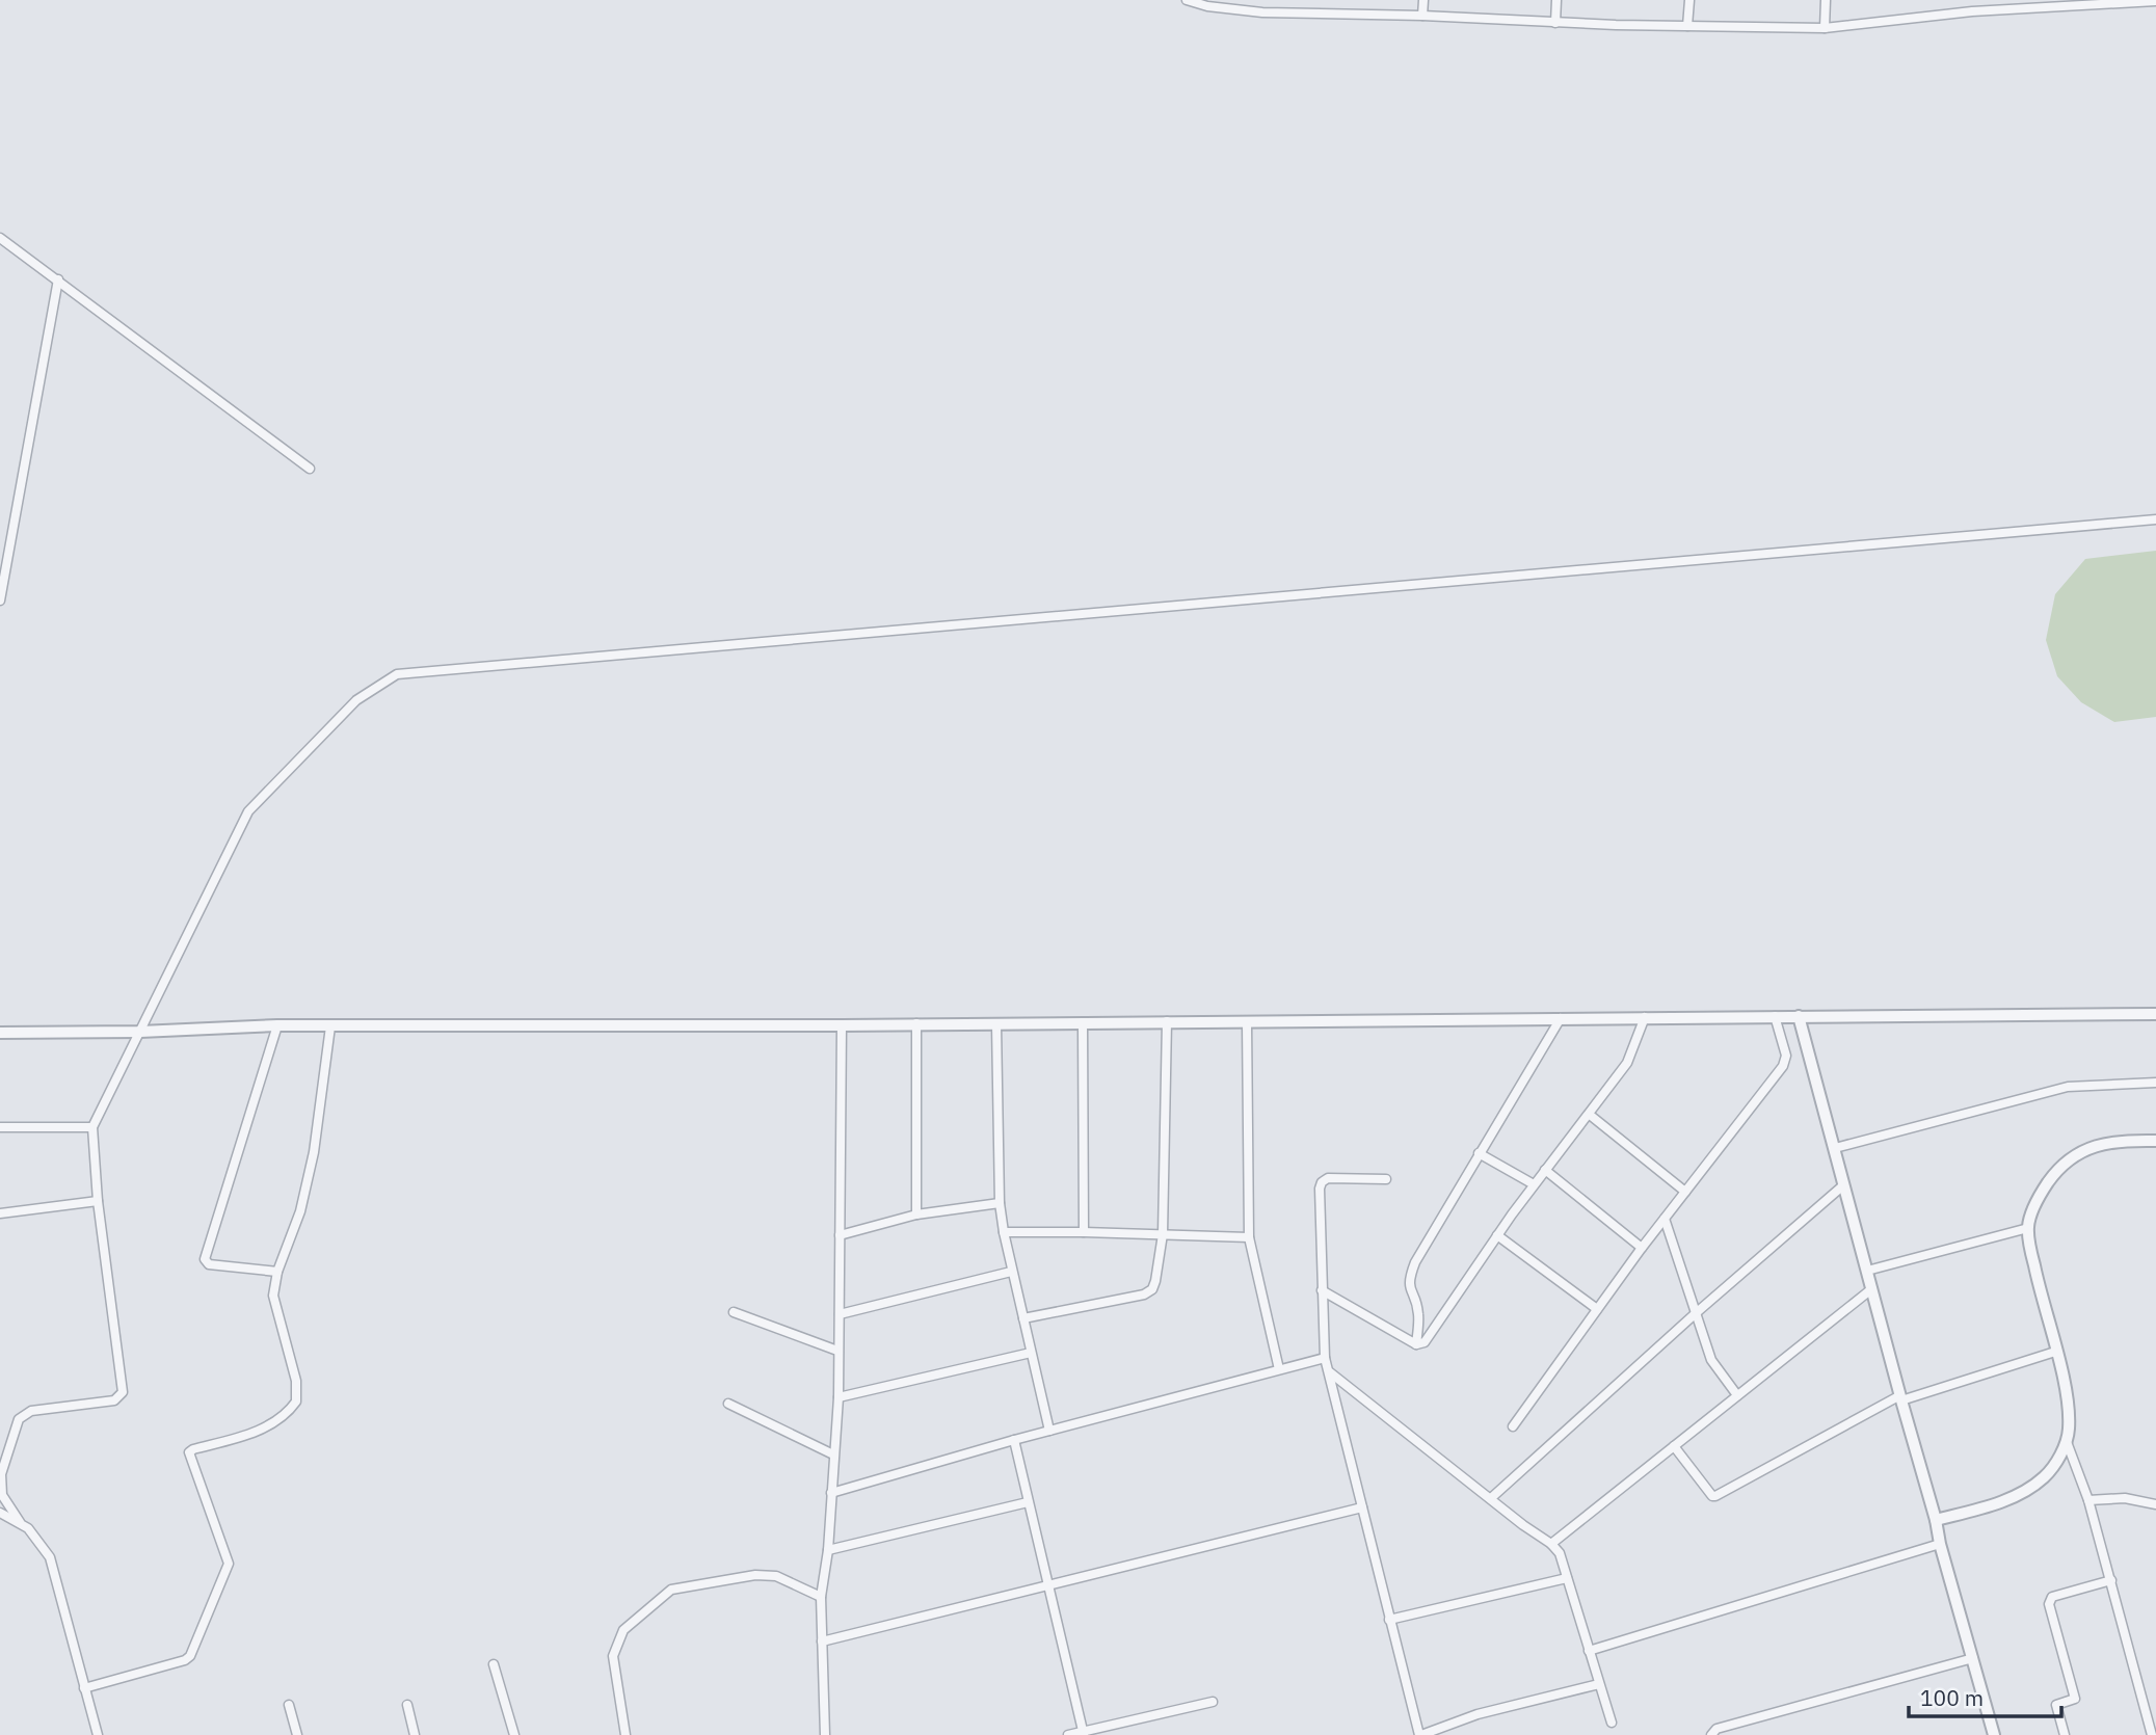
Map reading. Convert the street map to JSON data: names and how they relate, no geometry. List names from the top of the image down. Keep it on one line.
{"scale_bar":"100 m"}
